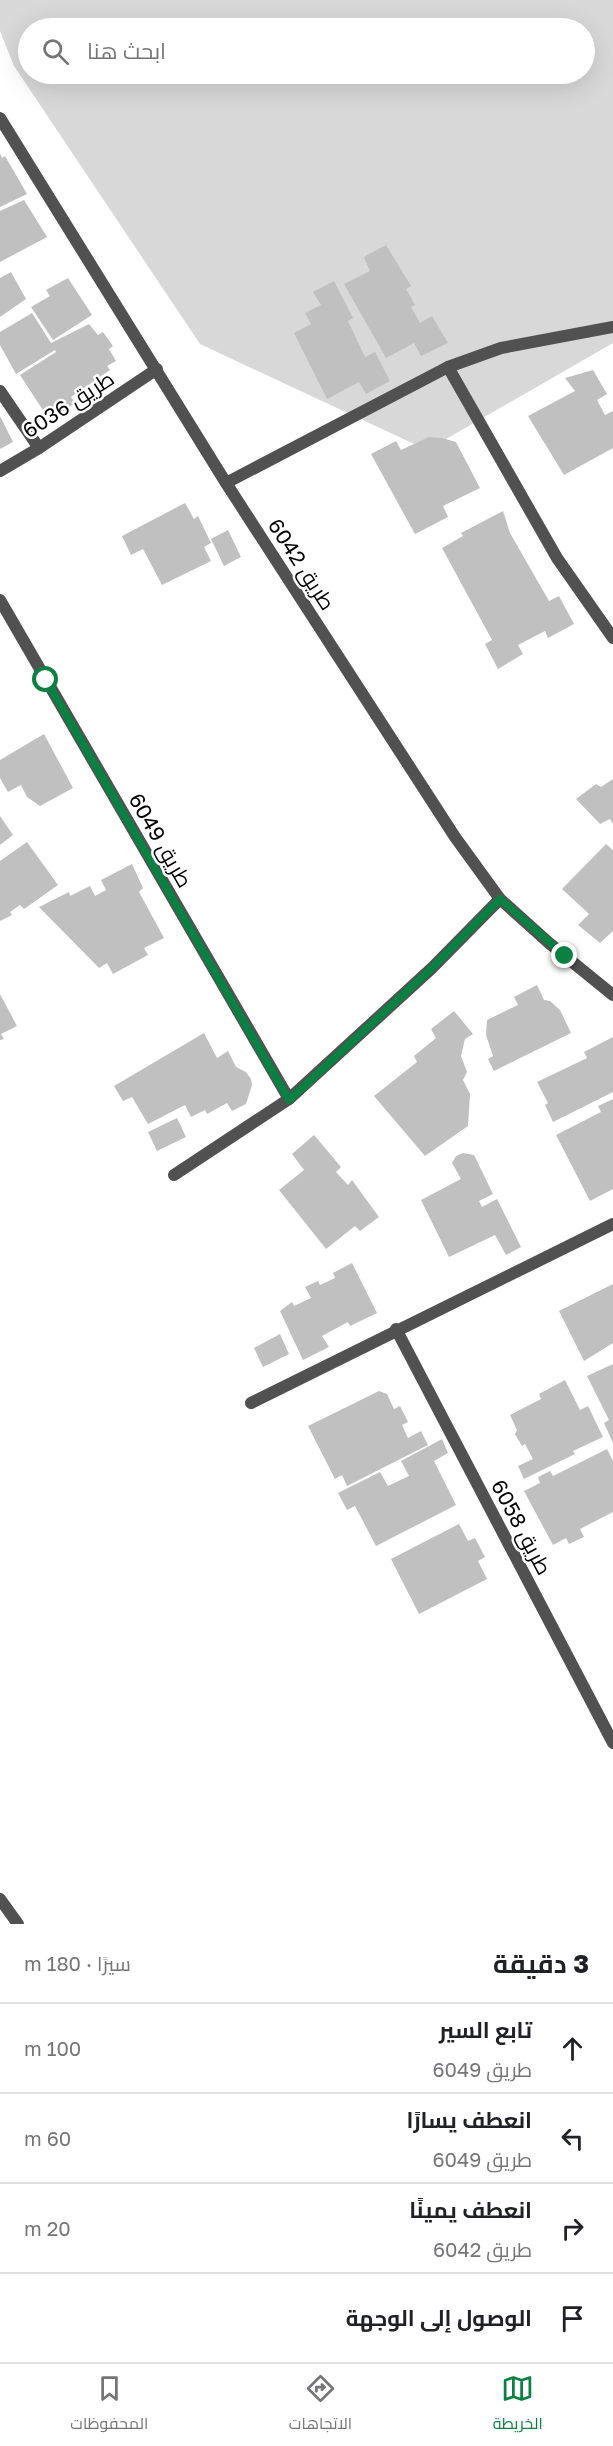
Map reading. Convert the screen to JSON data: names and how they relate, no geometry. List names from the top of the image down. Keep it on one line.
{"streets":{"street":["طريق 6036","طريق 6042","طريق 6049","طريق 6058"]},"crossings":[["طريق 6036","طريق 6042"]],"page":{"search":"ابحث هنا","heading":["3 دقيقة","سيرًا · 180 m"],"list":[["تابع السير","طريق 6049","100 m"],["انعطف يسارًا","طريق 6049","60 m"],["انعطف يمينًا","طريق 6042","20 m"],"الوصول إلى الوجهة"],"nav":["الخريطة","الاتجاهات","المحفوظات"]}}
